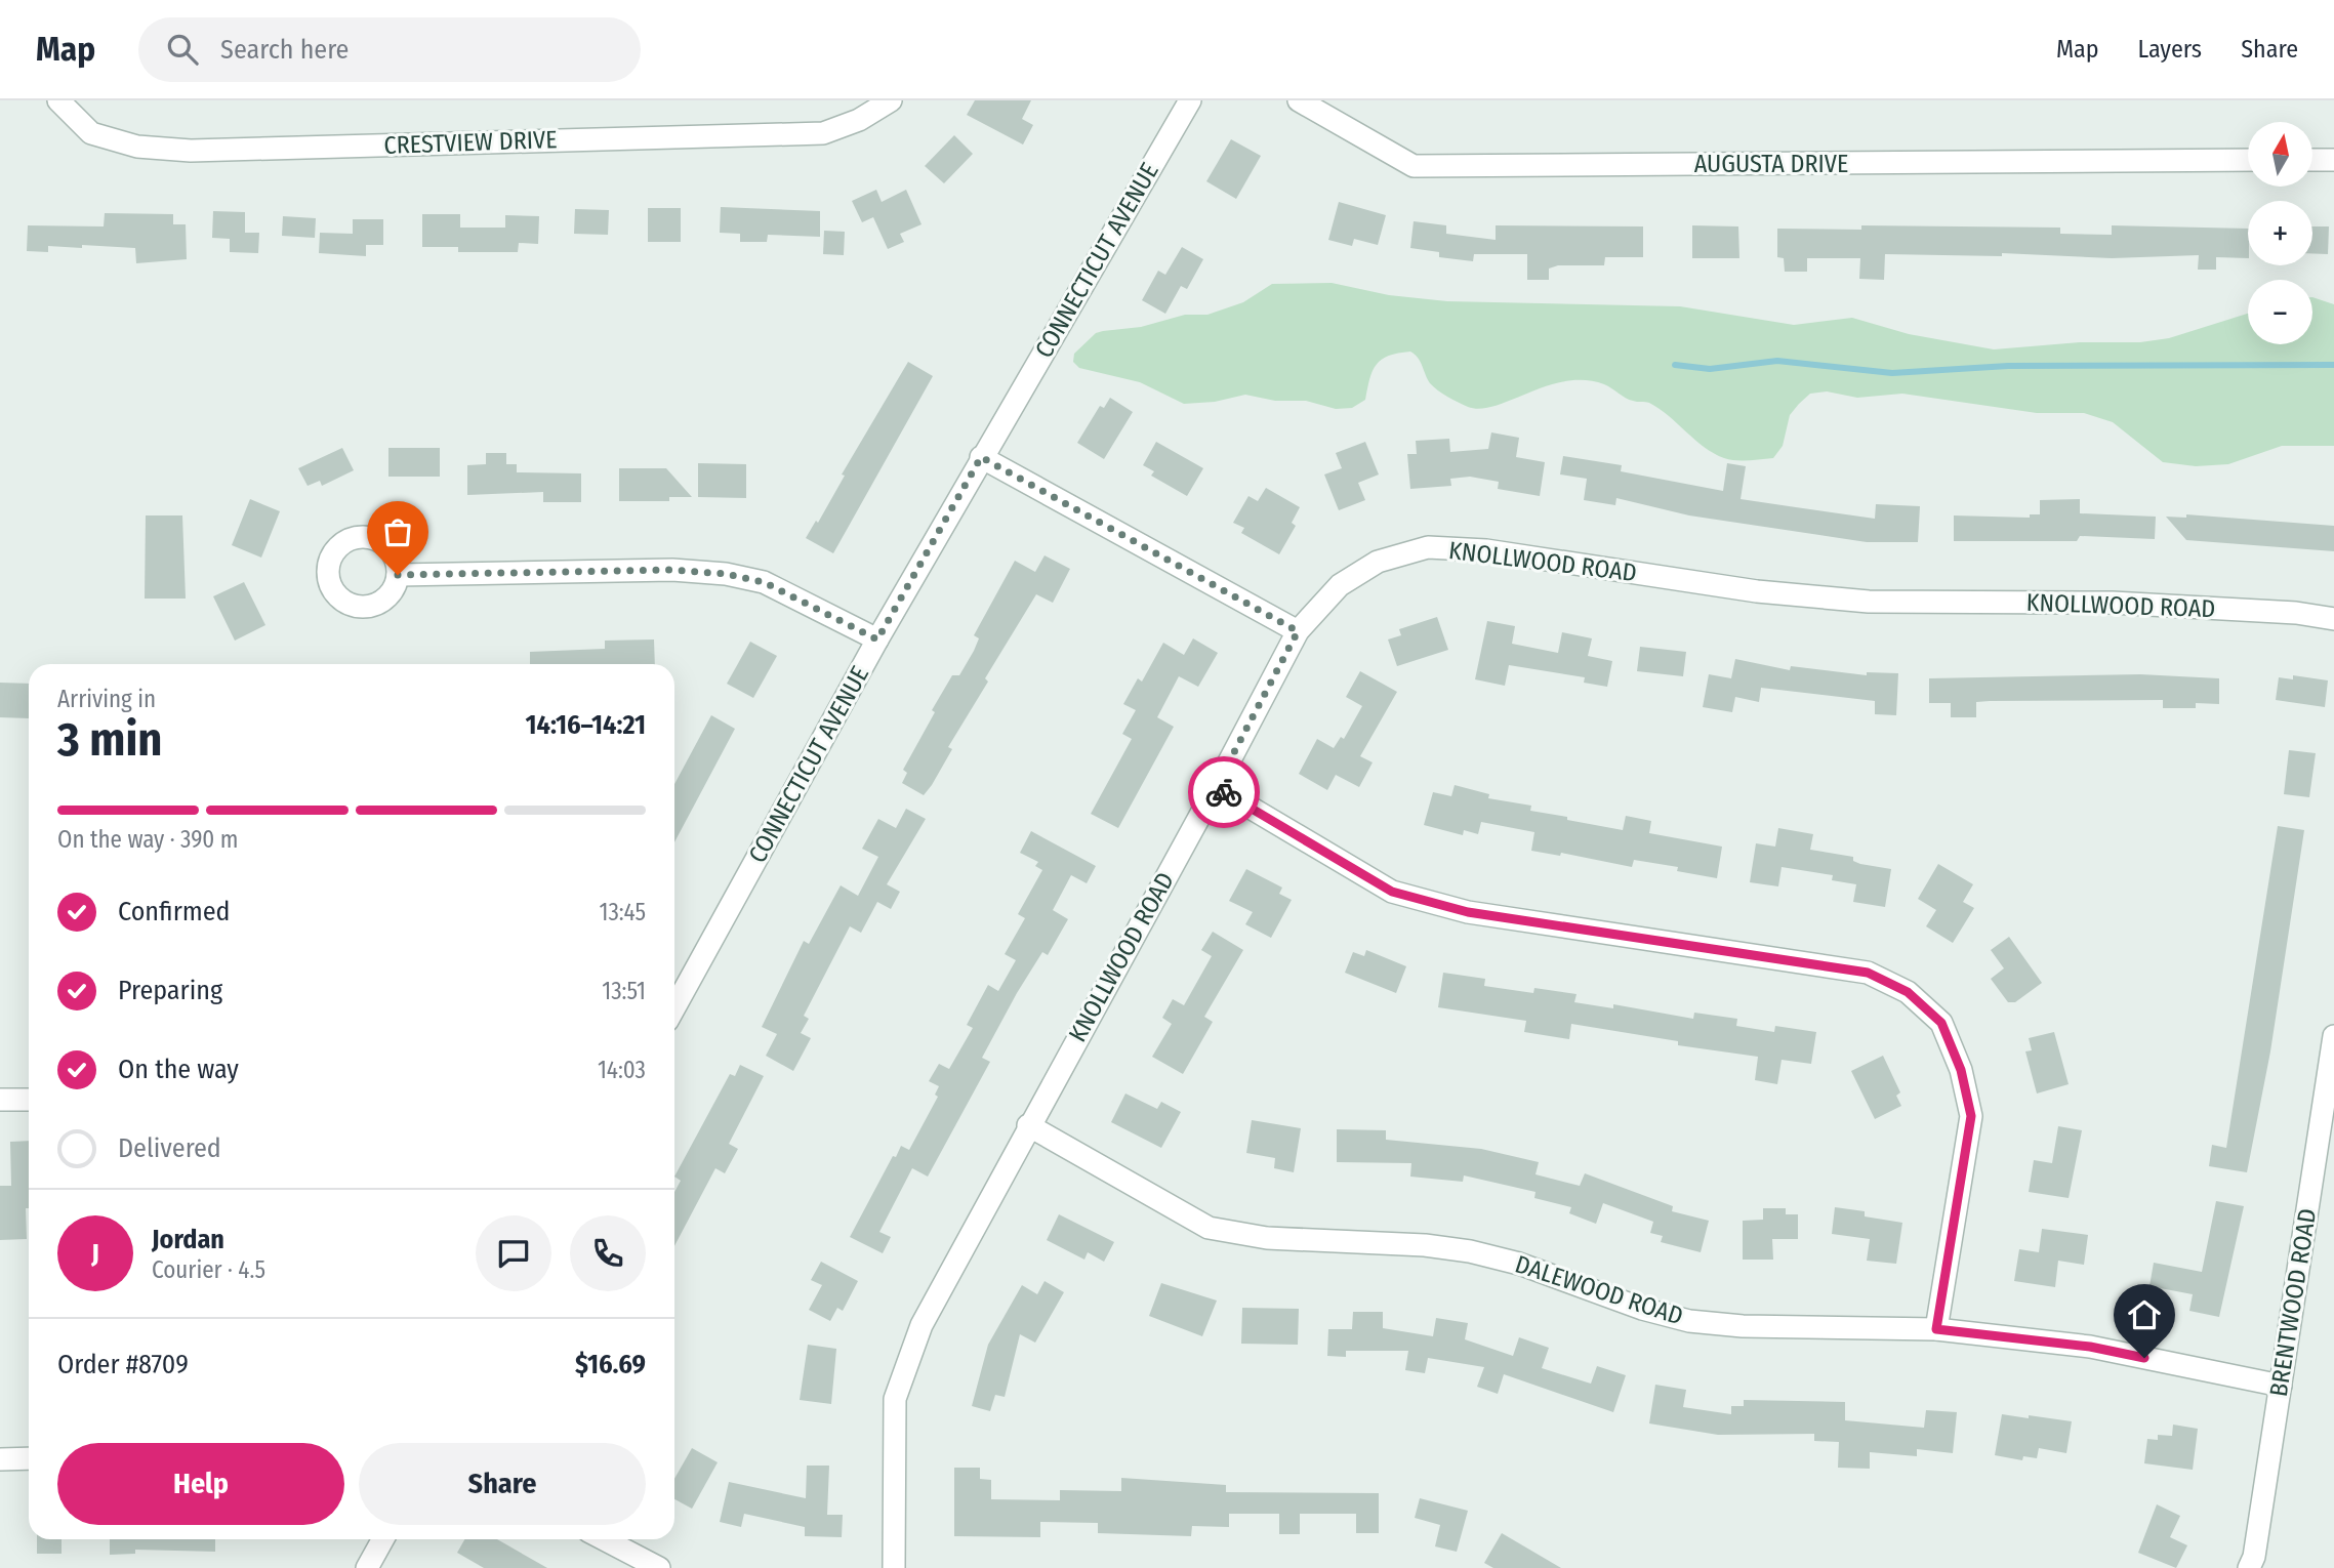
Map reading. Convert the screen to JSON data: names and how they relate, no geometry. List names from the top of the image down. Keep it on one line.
{"streets":{"street":["CRESTVIEW DRIVE","AUGUSTA DRIVE","CONNECTICUT AVENUE","KNOLLWOOD ROAD","DALEWOOD ROAD","BRENTWOOD ROAD"]},"crossings":[["KNOLLWOOD ROAD","DALEWOOD ROAD"],["DALEWOOD ROAD","BRENTWOOD ROAD"]],"north":"top","page":{"header":"Map","search":"Search here","nav":["Map","Layers","Share"],"map_buttons":["+","−"],"heading":["3 min","Arriving in","14:16–14:21"],"panel":["Jordan","Courier · 4.5","Order #8709","$16.69"],"bar":"On the way · 390 m","list":[["Confirmed","13:45"],["Preparing","13:51"],["On the way","14:03"],"Delivered"],"round":"J","buttons":["Help","Share"]}}
